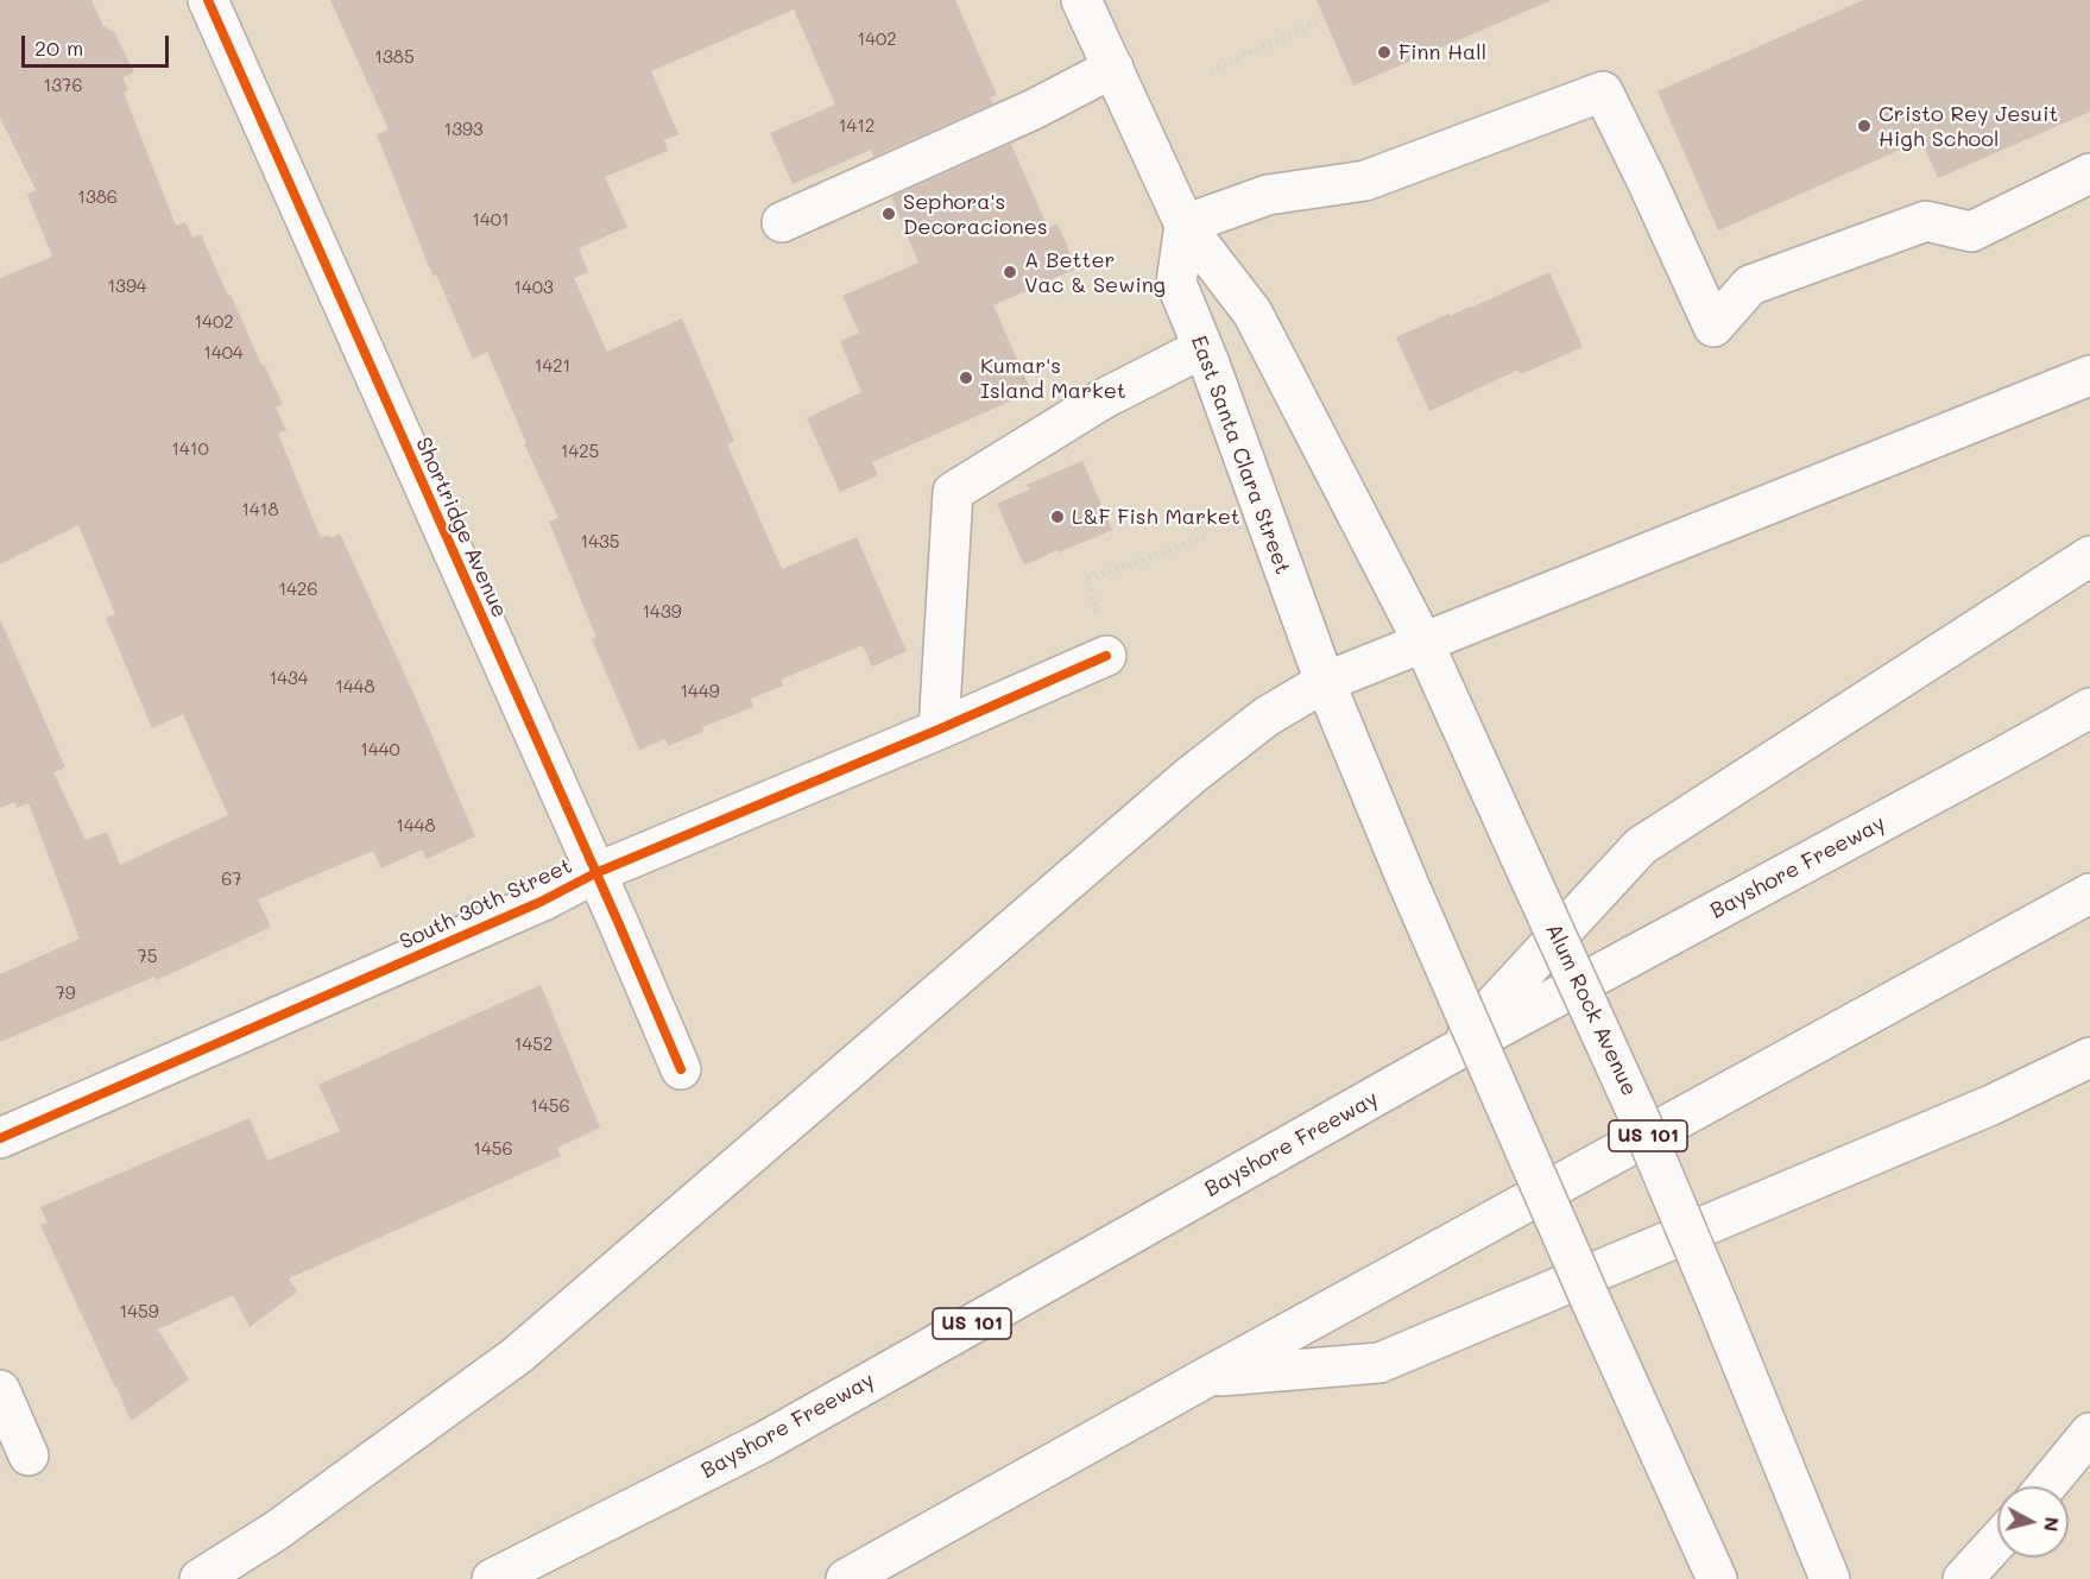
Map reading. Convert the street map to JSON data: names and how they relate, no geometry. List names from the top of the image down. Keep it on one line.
{"streets":{"main road":["East Santa Clara Street","Shortridge Avenue","Bayshore Freeway","South 30th Street","Alum Rock Avenue","US 101"]},"crossings":[["Shortridge Avenue","South 30th Street"]],"places":["Finn Hall","Cristo Rey Jesuit High School","Sephora's Decoraciones","A Better Vac & Sewing","Kumar's Island Market","L&F Fish Market"],"house_numbers":["1402","1385","1376","1412","1393","1386","1401","1394","1403","1402","1404","1421","1410","1425","1418","1435","1426","1439","1434","1448","1449","1440","1448","67","75","79","1452","1456","1456","1459"],"scale_bar":"20 m","north":"right"}
